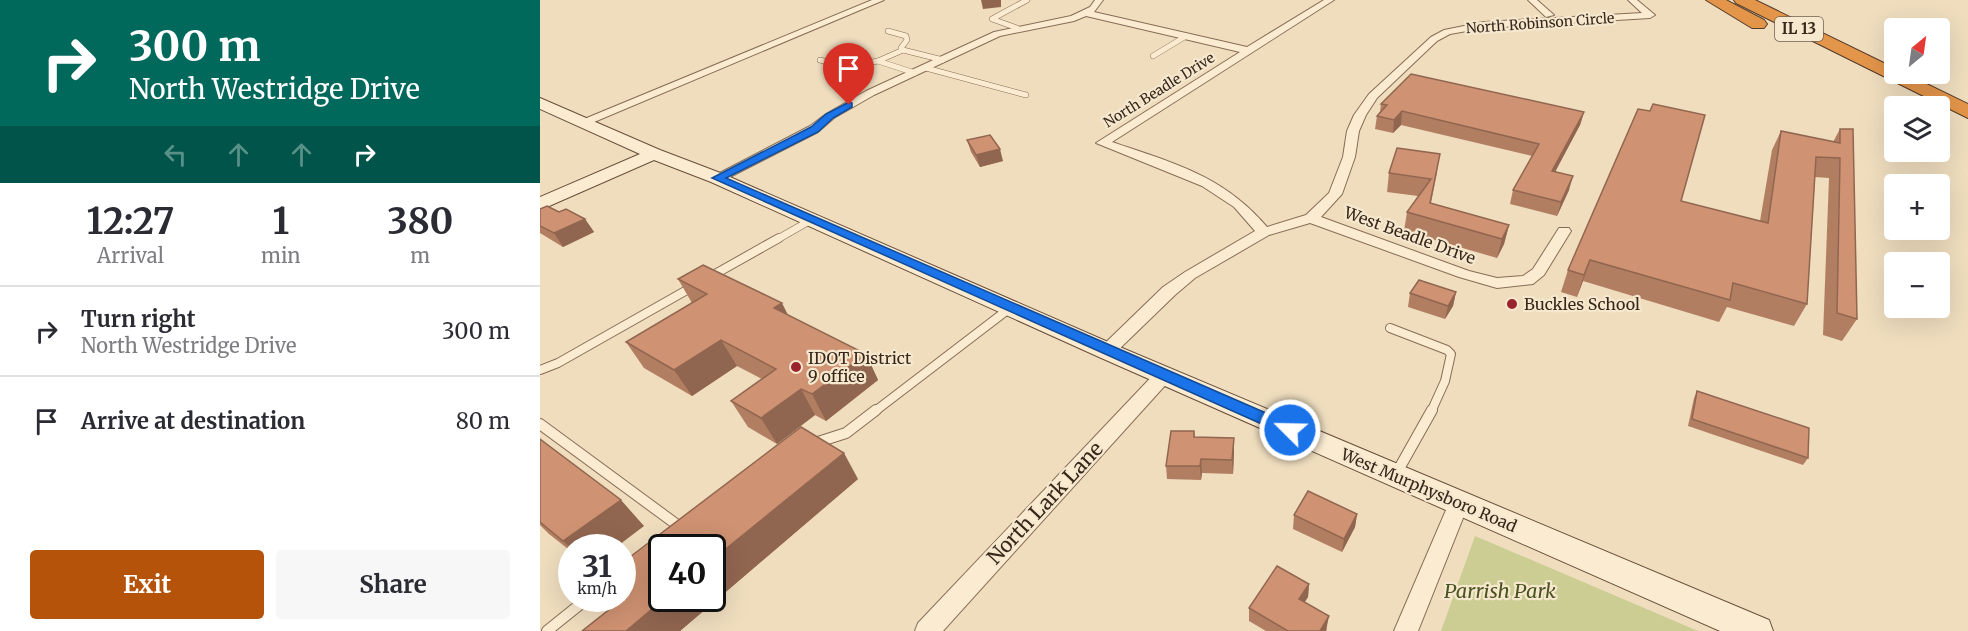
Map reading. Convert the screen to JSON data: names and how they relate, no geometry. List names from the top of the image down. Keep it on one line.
{"streets":{"highway":["IL 13"],"street":["North Robinson Circle","North Beadle Drive","West Beadle Drive","West Murphysboro Road","North Lark Lane"]},"crossings":[["North Robinson Circle","North Beadle Drive"],["North Robinson Circle","West Beadle Drive"],["North Robinson Circle","West Murphysboro Road"],["West Murphysboro Road","North Lark Lane"]],"parks":["Parrish Park"],"places":["Buckles School","IDOT District 9 office"],"north":"top right","page":{"turn":["300 m","North Westridge Drive"],"map_buttons":["+","−"],"eta":["12:27","Arrival","1","min","380","m"],"list":[{"name":"Turn right","note":"North Westridge Drive","value":"300 m"},{"name":"Arrive at destination","value":"80 m"}],"speed":"31 km/h","limit":"40","buttons":["Exit","Share"]}}
